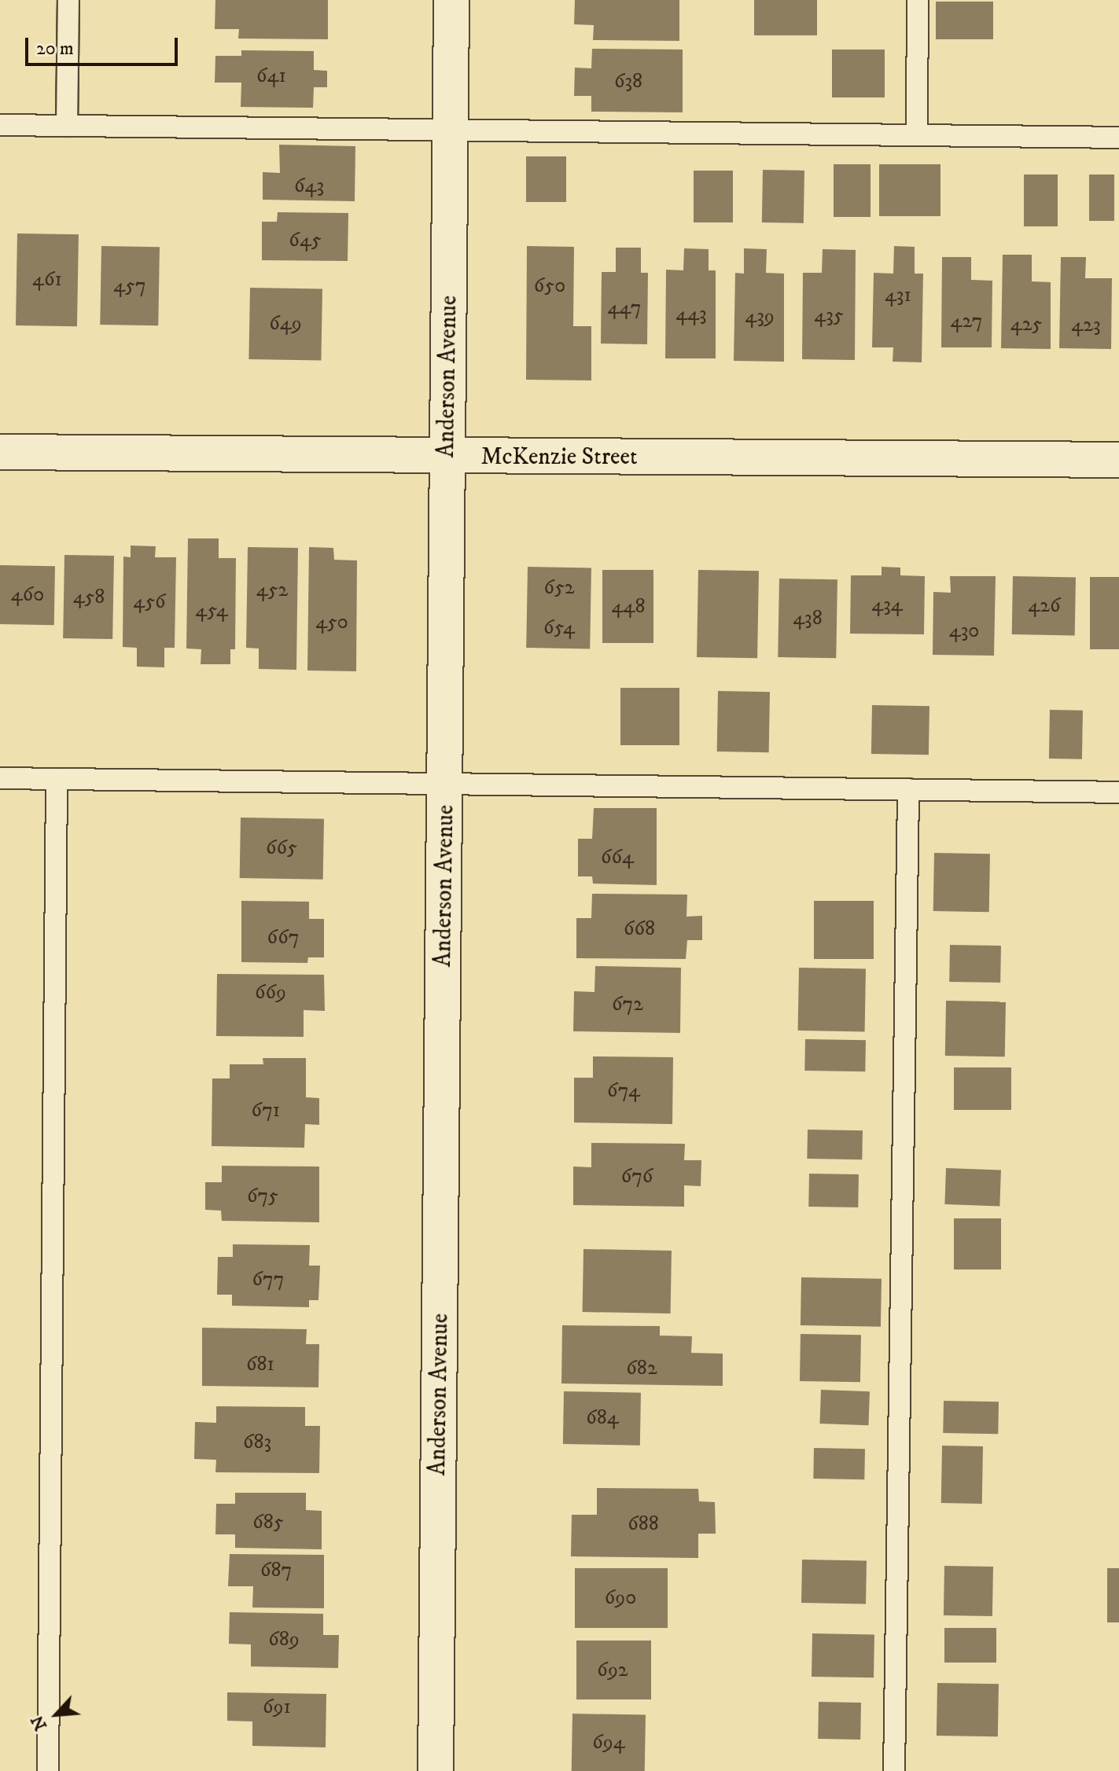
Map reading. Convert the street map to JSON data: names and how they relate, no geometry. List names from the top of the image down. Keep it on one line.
{"streets":{"street":["Anderson Avenue","McKenzie Street"]},"crossings":[["Anderson Avenue","McKenzie Street"]],"house_numbers":["641","638","643","645","461","457","650","431","447","443","435","439","427","649","425","423","652","452","460","458","456","434","426","448","454","438","450","654","430","665","664","668","667","669","672","674","671","676","675","677","681","682","684","683","685","688","687","690","689","692","691","694"],"scale_bar":"20 m","north":"bottom left"}
